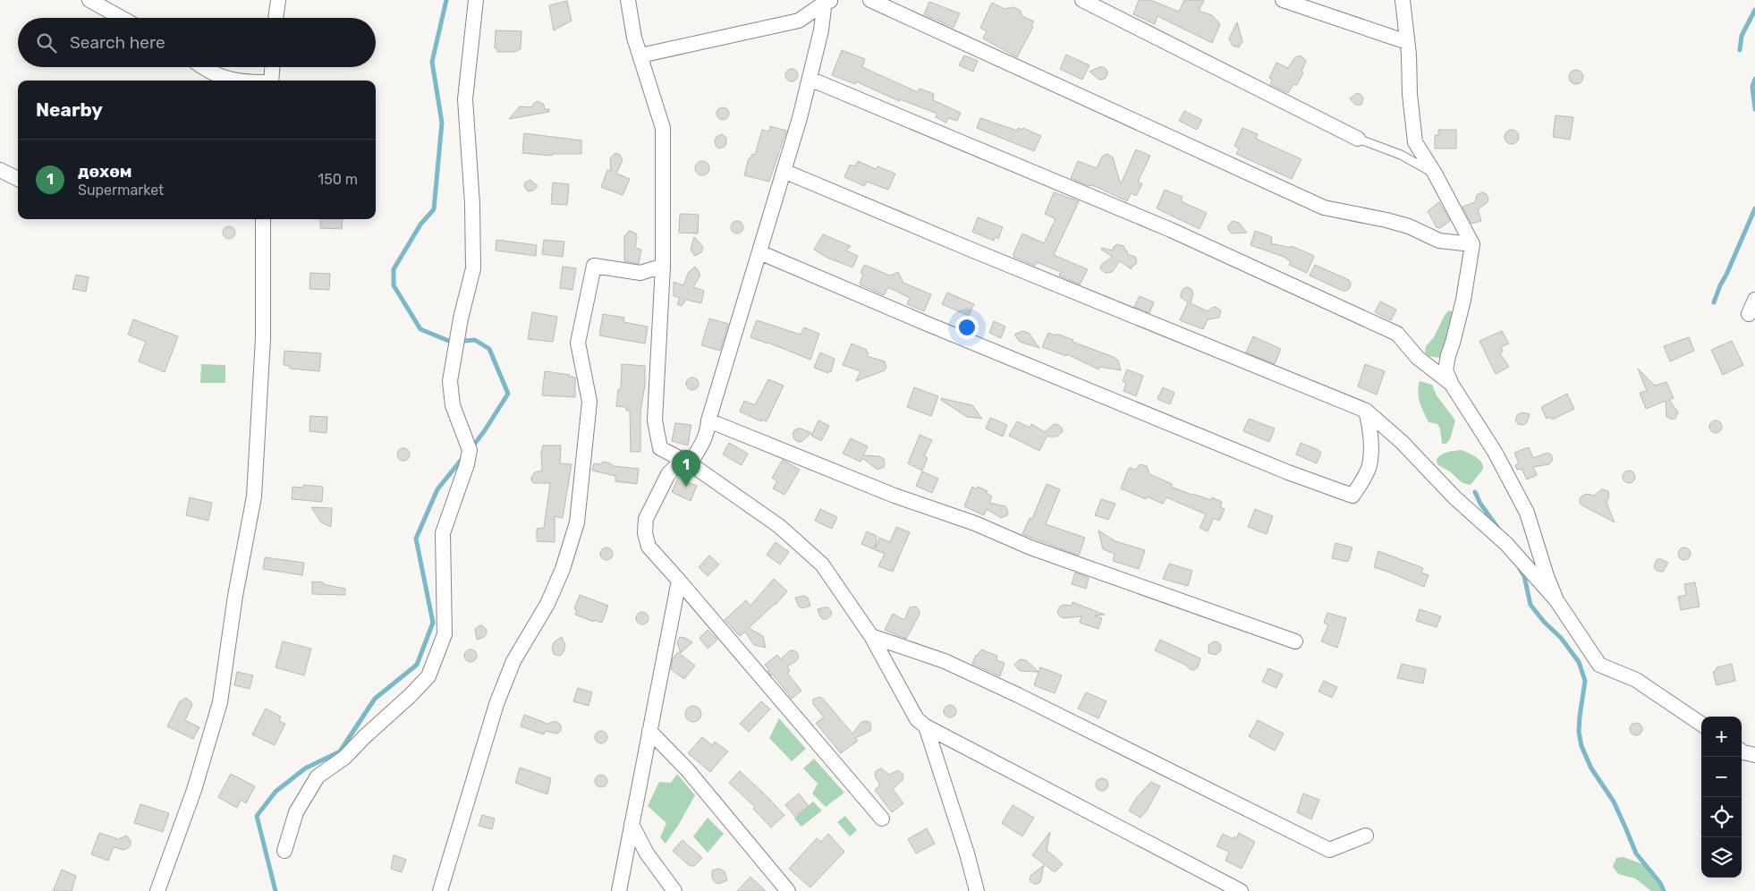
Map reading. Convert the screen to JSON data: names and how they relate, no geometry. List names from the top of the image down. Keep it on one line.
{"page":{"search":"Search here","heading":"Nearby","list":[{"mark":"1","name":"дөхөм","note":"Supermarket","value":"150 m"}],"pins":"1","map_buttons":["+","−"]}}
